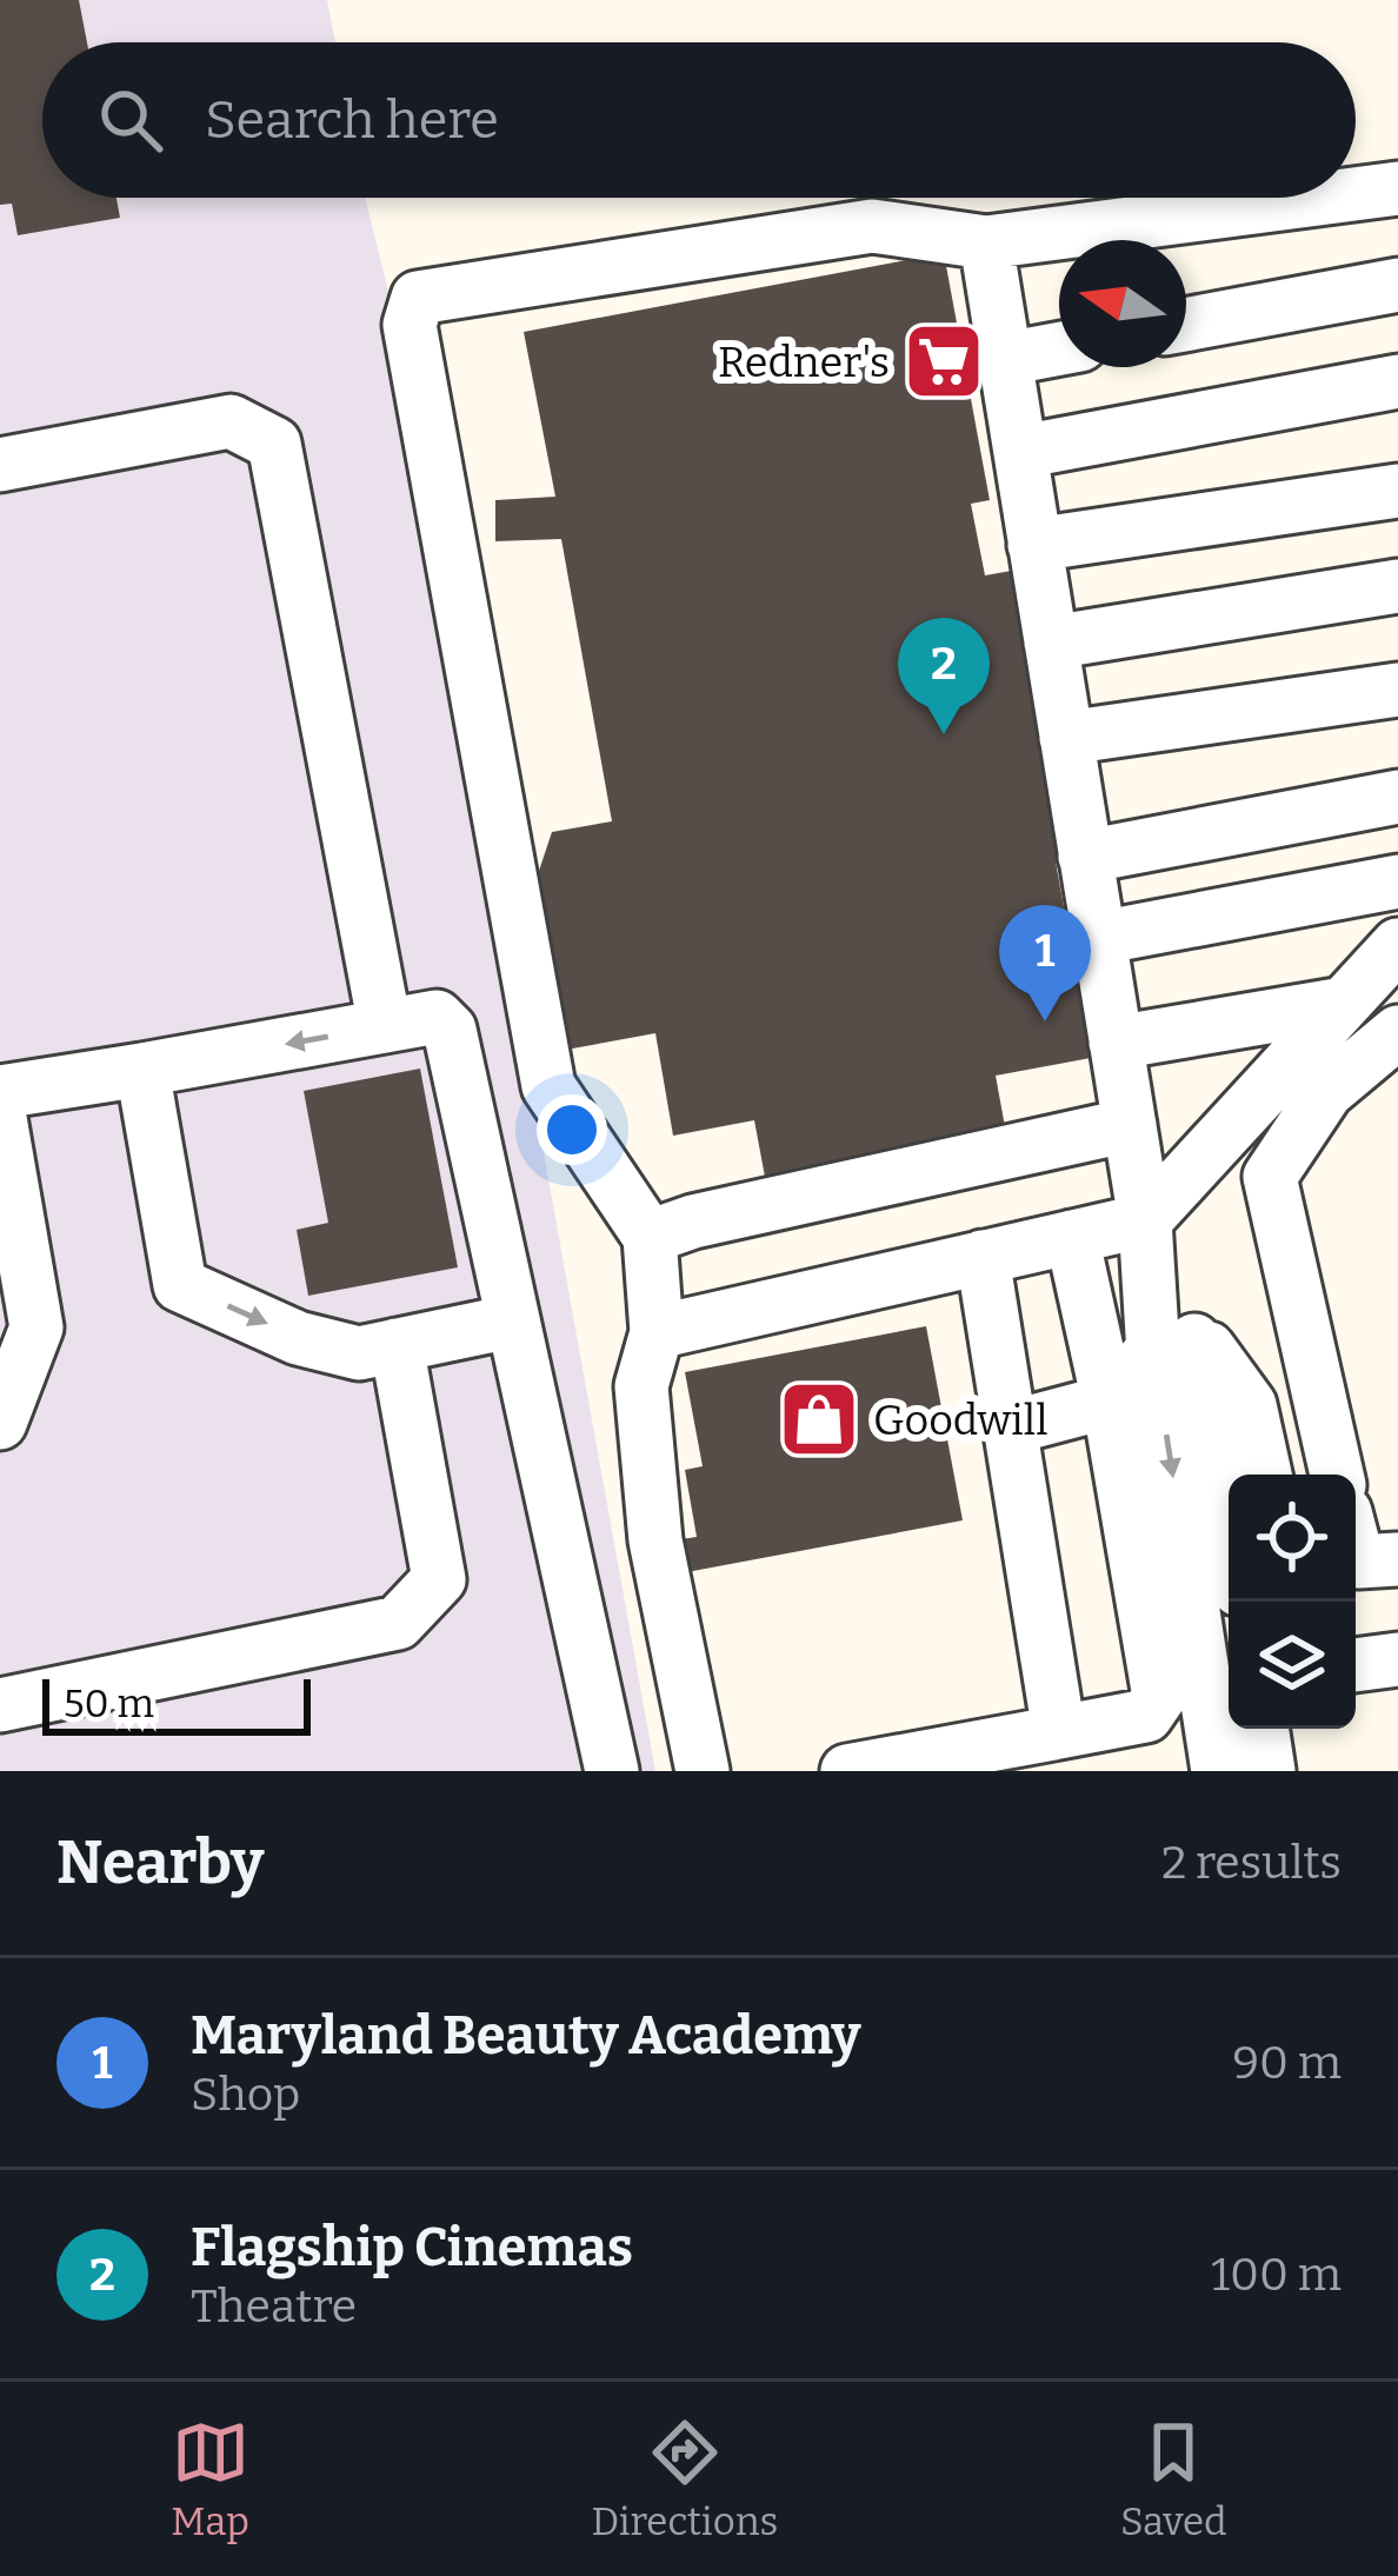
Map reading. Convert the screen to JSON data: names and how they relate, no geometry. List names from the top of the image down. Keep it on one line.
{"places":{"supermarket":["Redner's"],"shop":["Goodwill"]},"scale_bar":"50 m","north":"left","page":{"search":"Search here","pins":["2","1"],"scale":"50 m","heading":["Nearby","2 results"],"list":[{"mark":"1","name":"Maryland Beauty Academy","note":"Shop","value":"90 m"},{"mark":"2","name":"Flagship Cinemas","note":"Theatre","value":"100 m"}],"nav":["Map","Directions","Saved"]}}
